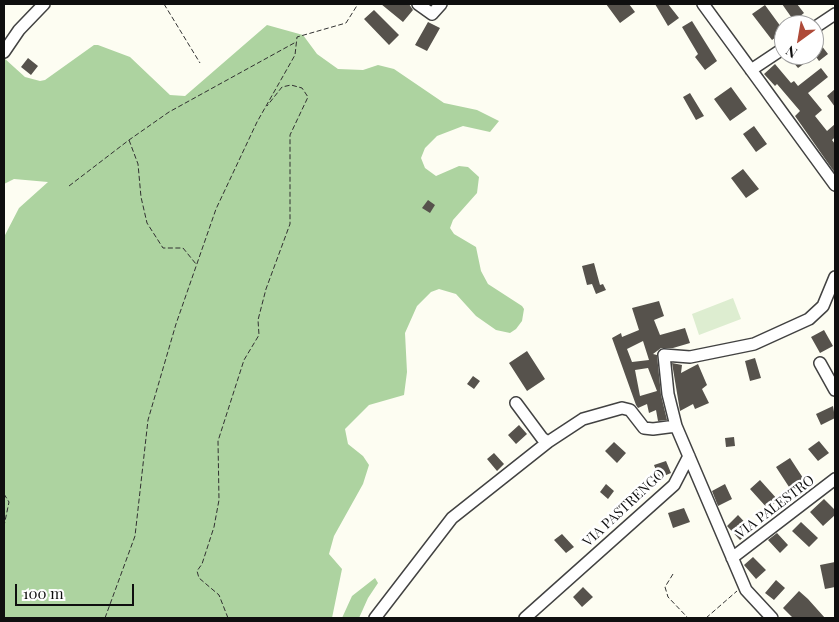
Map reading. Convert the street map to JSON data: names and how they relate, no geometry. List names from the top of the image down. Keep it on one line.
{"streets":{"street":["VIA PALESTRO","VIA PASTRENGO"]},"scale_bar":"100 m","north":"bottom left"}
